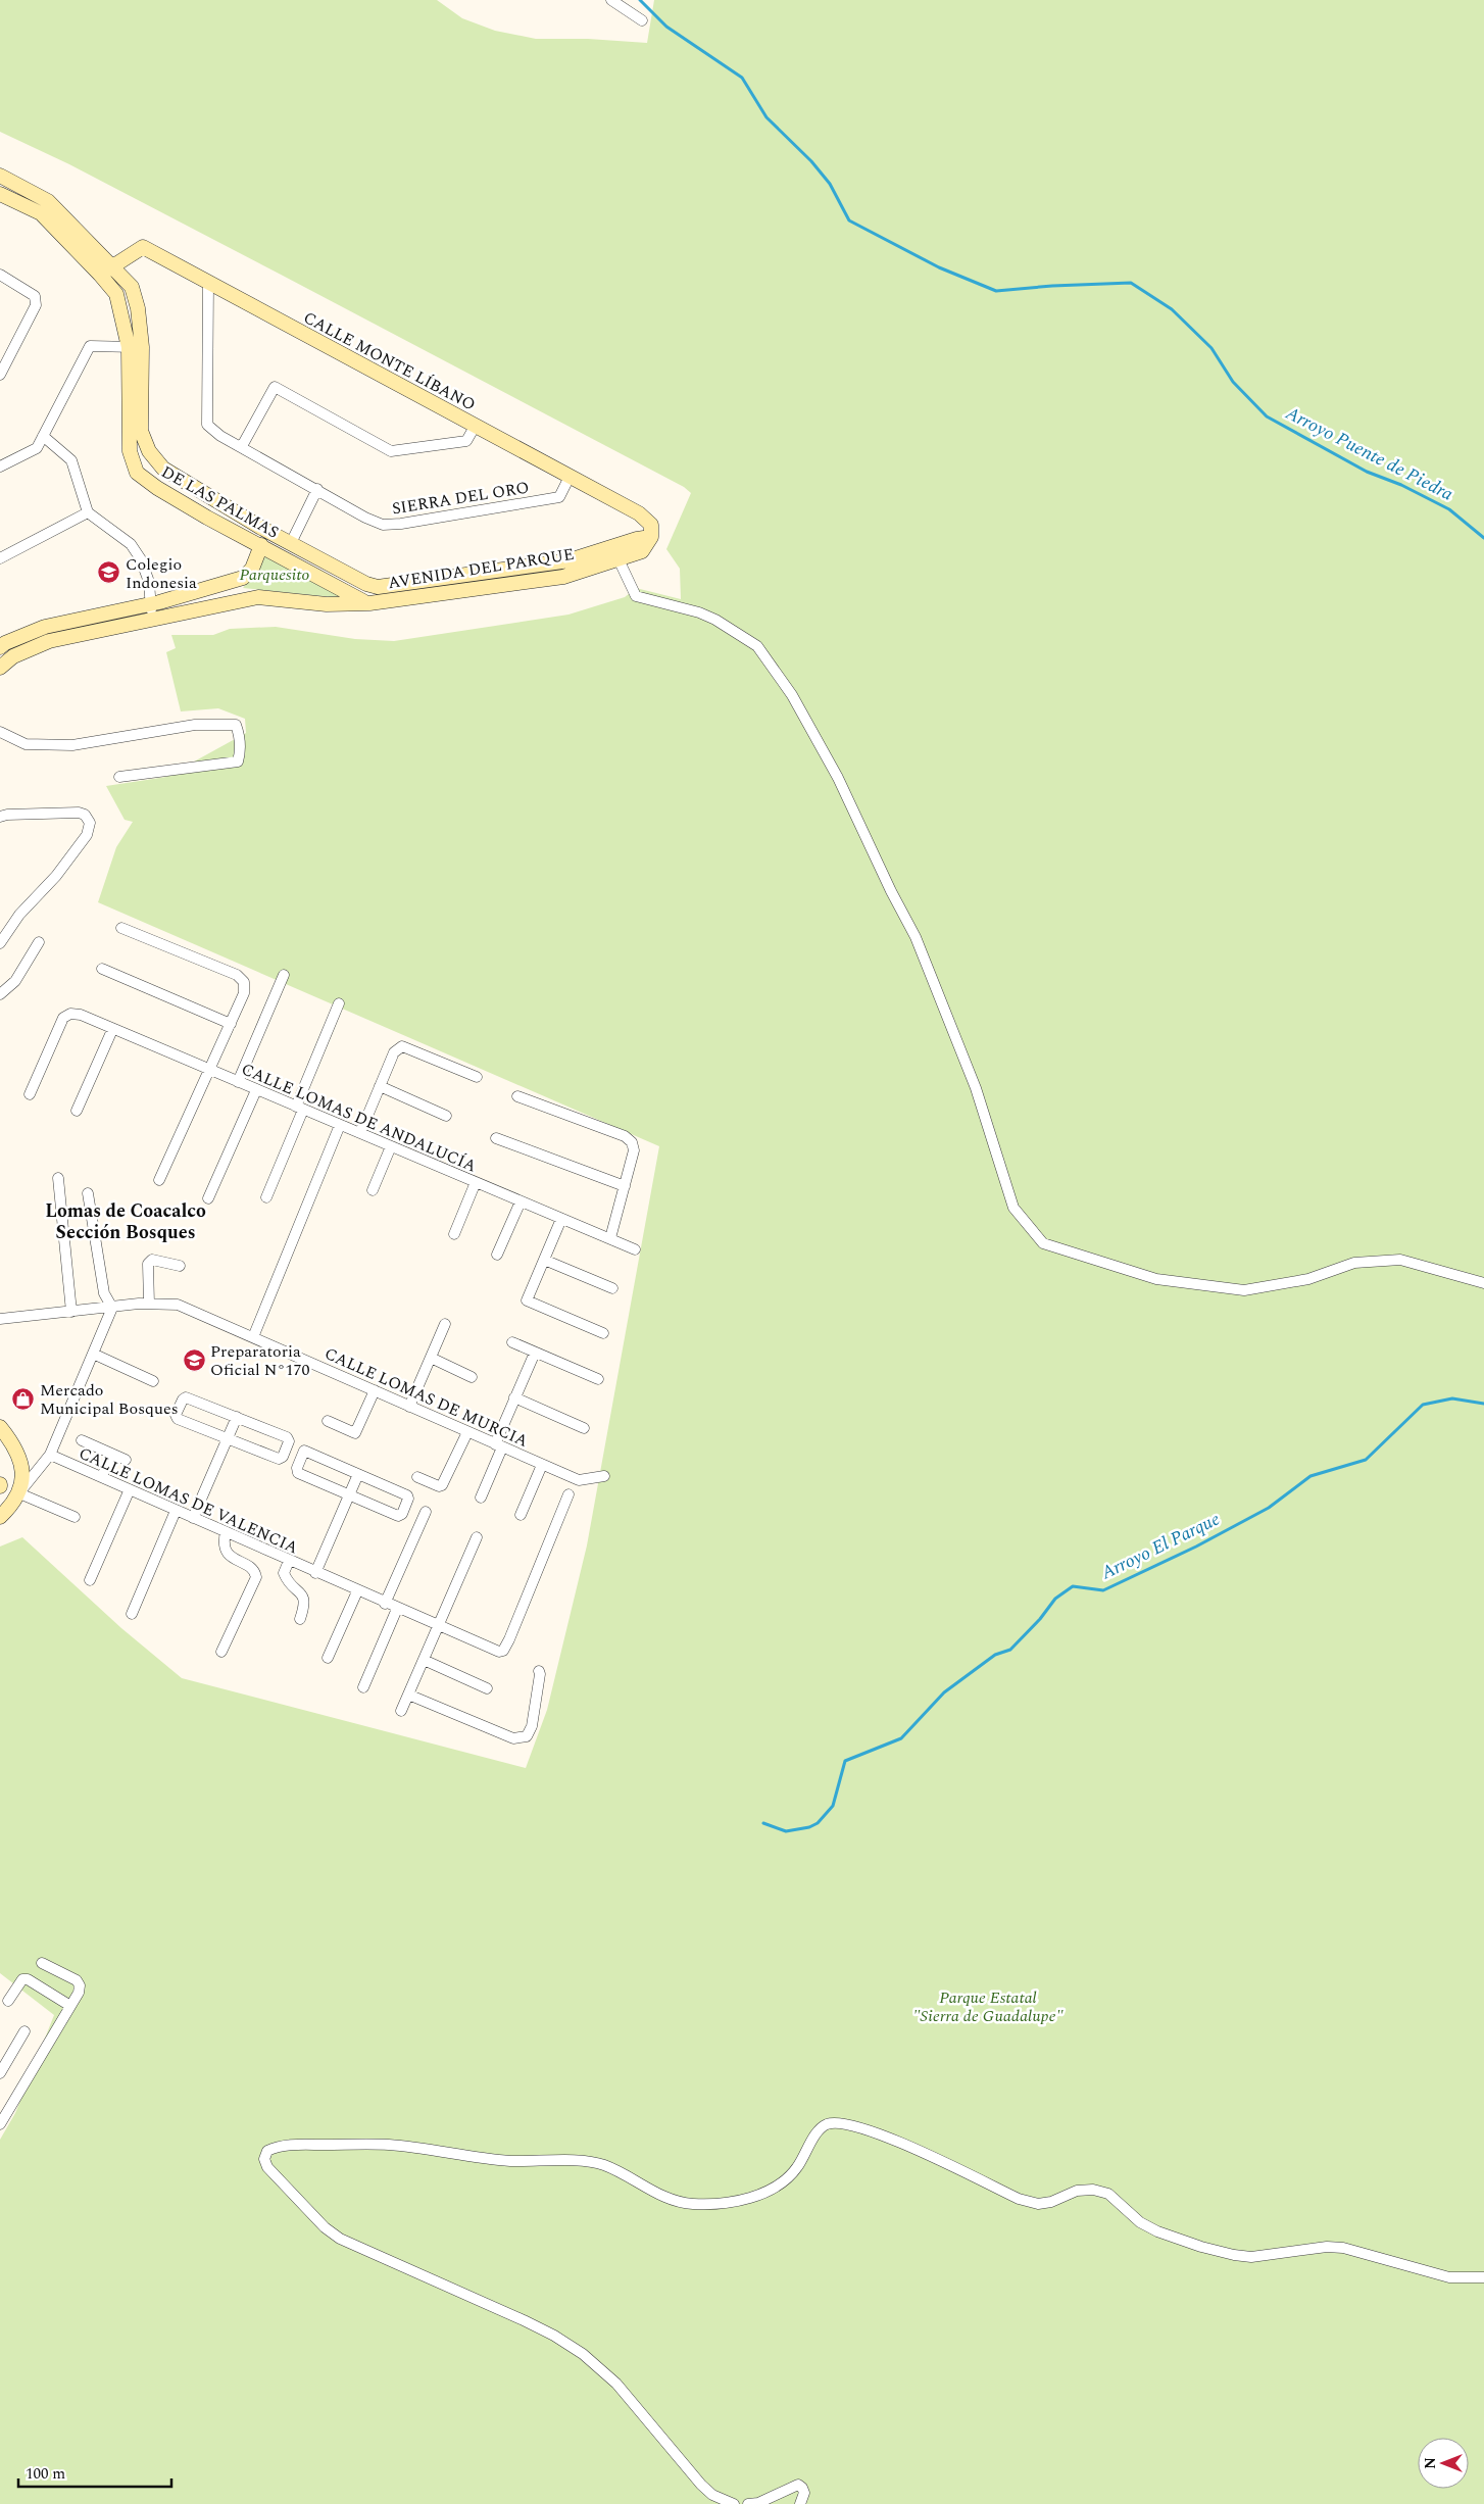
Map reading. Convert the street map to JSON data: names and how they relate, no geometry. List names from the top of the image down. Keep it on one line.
{"streets":{"street":["CALLE MONTE LÍBANO","SIERRA DEL ORO","DE LAS PALMAS","AVENIDA DEL PARQUE","CALLE LOMAS DE ANDALUCÍA","CALLE LOMAS DE MURCIA","CALLE LOMAS DE VALENCIA"]},"crossings":[["CALLE MONTE LÍBANO","SIERRA DEL ORO"],["CALLE MONTE LÍBANO","DE LAS PALMAS"],["CALLE MONTE LÍBANO","AVENIDA DEL PARQUE"],["DE LAS PALMAS","AVENIDA DEL PARQUE"]],"districts":["Lomas de Coacalco Sección Bosques"],"water":["Arroyo Puente de Piedra","Arroyo El Parque"],"parks":["Parquesito","Parque Estatal \"Sierra de Guadalupe\""],"places":{"school or university":["Colegio Indonesia","Preparatoria Oficial N°170"],"shop":["Mercado Municipal Bosques"]},"scale_bar":"100 m","north":"left"}
